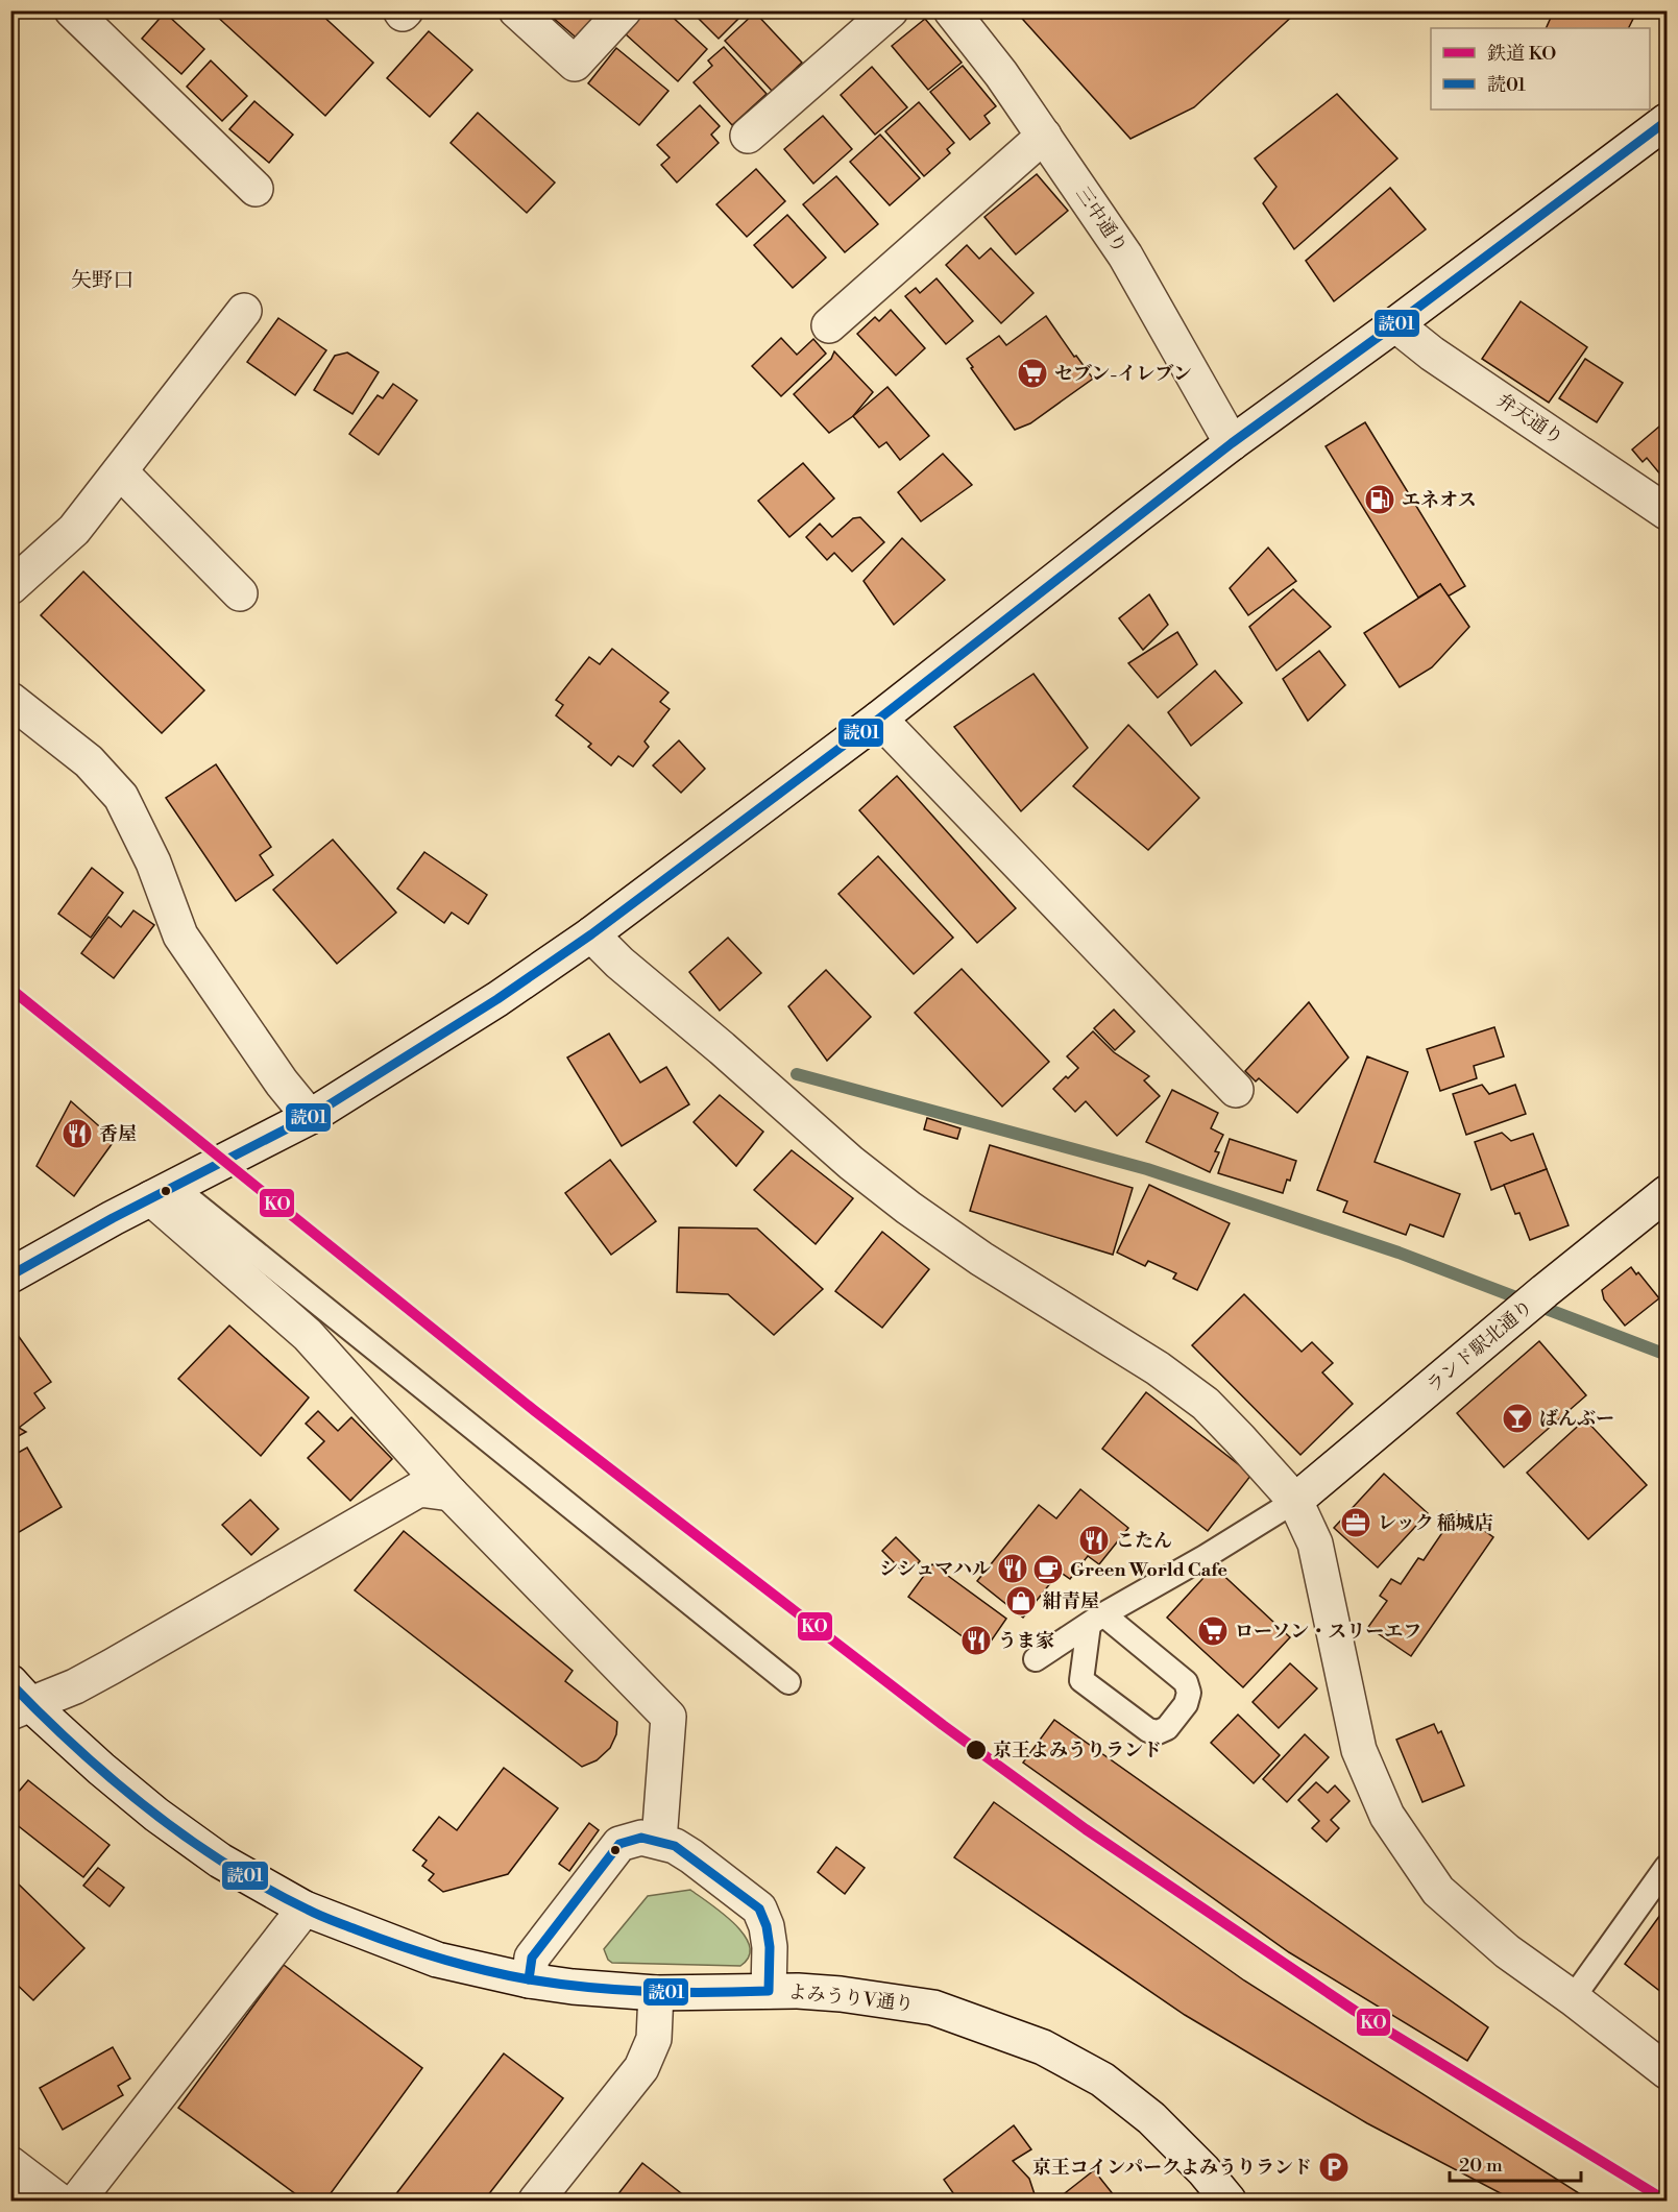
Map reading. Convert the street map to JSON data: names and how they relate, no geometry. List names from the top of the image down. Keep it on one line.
{"streets":{"street":["三中通り","弁天通り","ランド駅北通り","よみうりV通り"]},"districts":["矢野口"],"places":{"supermarket":["セブン-イレブン","ローソン・スリーエフ"],"fuel station":["エネオス"],"restaurant":["香屋","こたん","シシュマハル","うま家"],"bar":["ばんぶー"],"office":["レック 稲城店"],"cafe":["Green World Cafe"],"shop":["紺青屋"],"other":["京王よみうりランド"],"parking":["京王コインパークよみうりランド"]},"lines":["transit line 読01","rail line KO"],"legend":["鉄道 KO","読01"],"scale_bar":"20 m"}
